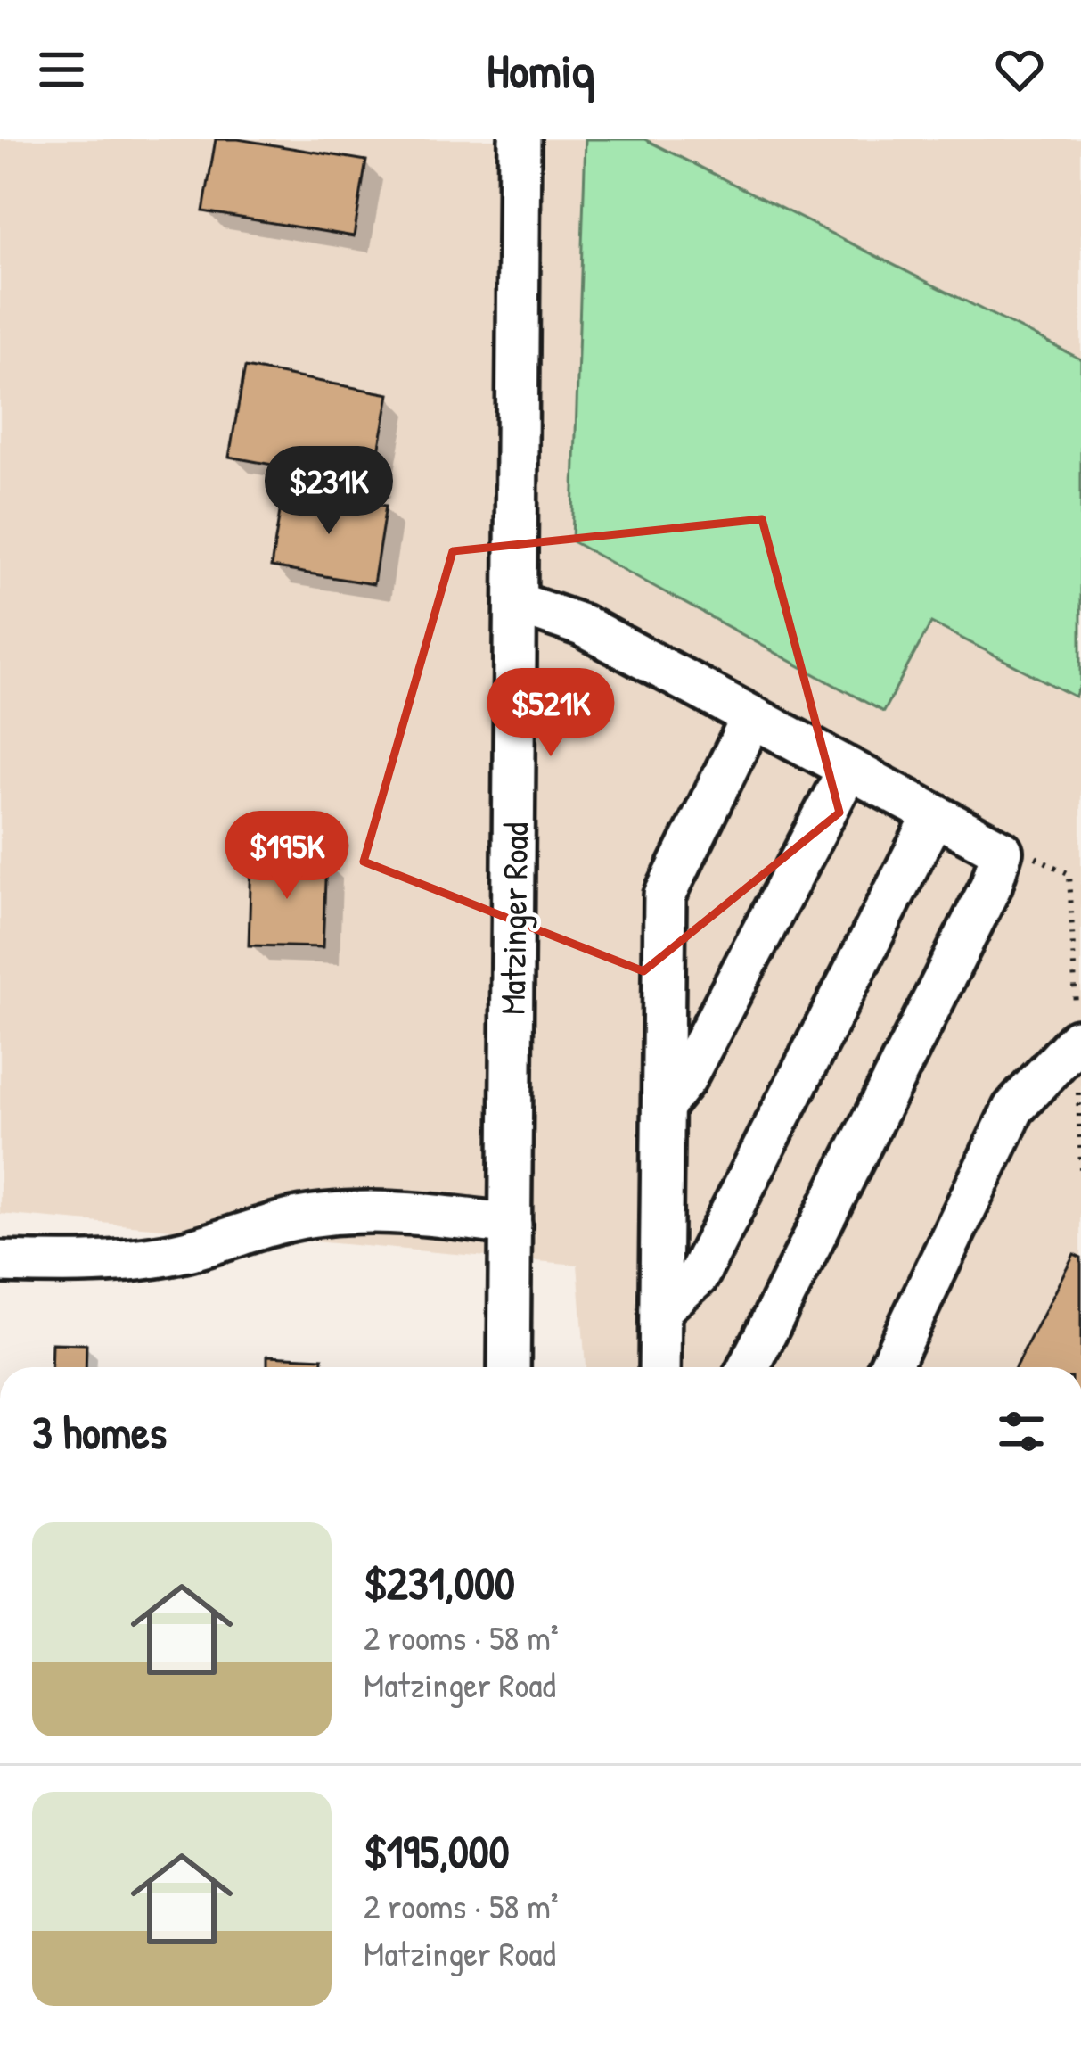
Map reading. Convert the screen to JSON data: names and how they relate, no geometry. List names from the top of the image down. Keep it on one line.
{"streets":{"street":["Matzinger Road"]},"page":{"header":"Homiq","price":["$231K","$521K","$195K"],"heading":"3 homes","list":[{"name":"$231,000","note":"2 rooms · 58 m² · Matzinger Road"},{"name":"$195,000","note":"2 rooms · 58 m² · Matzinger Road"}]}}
